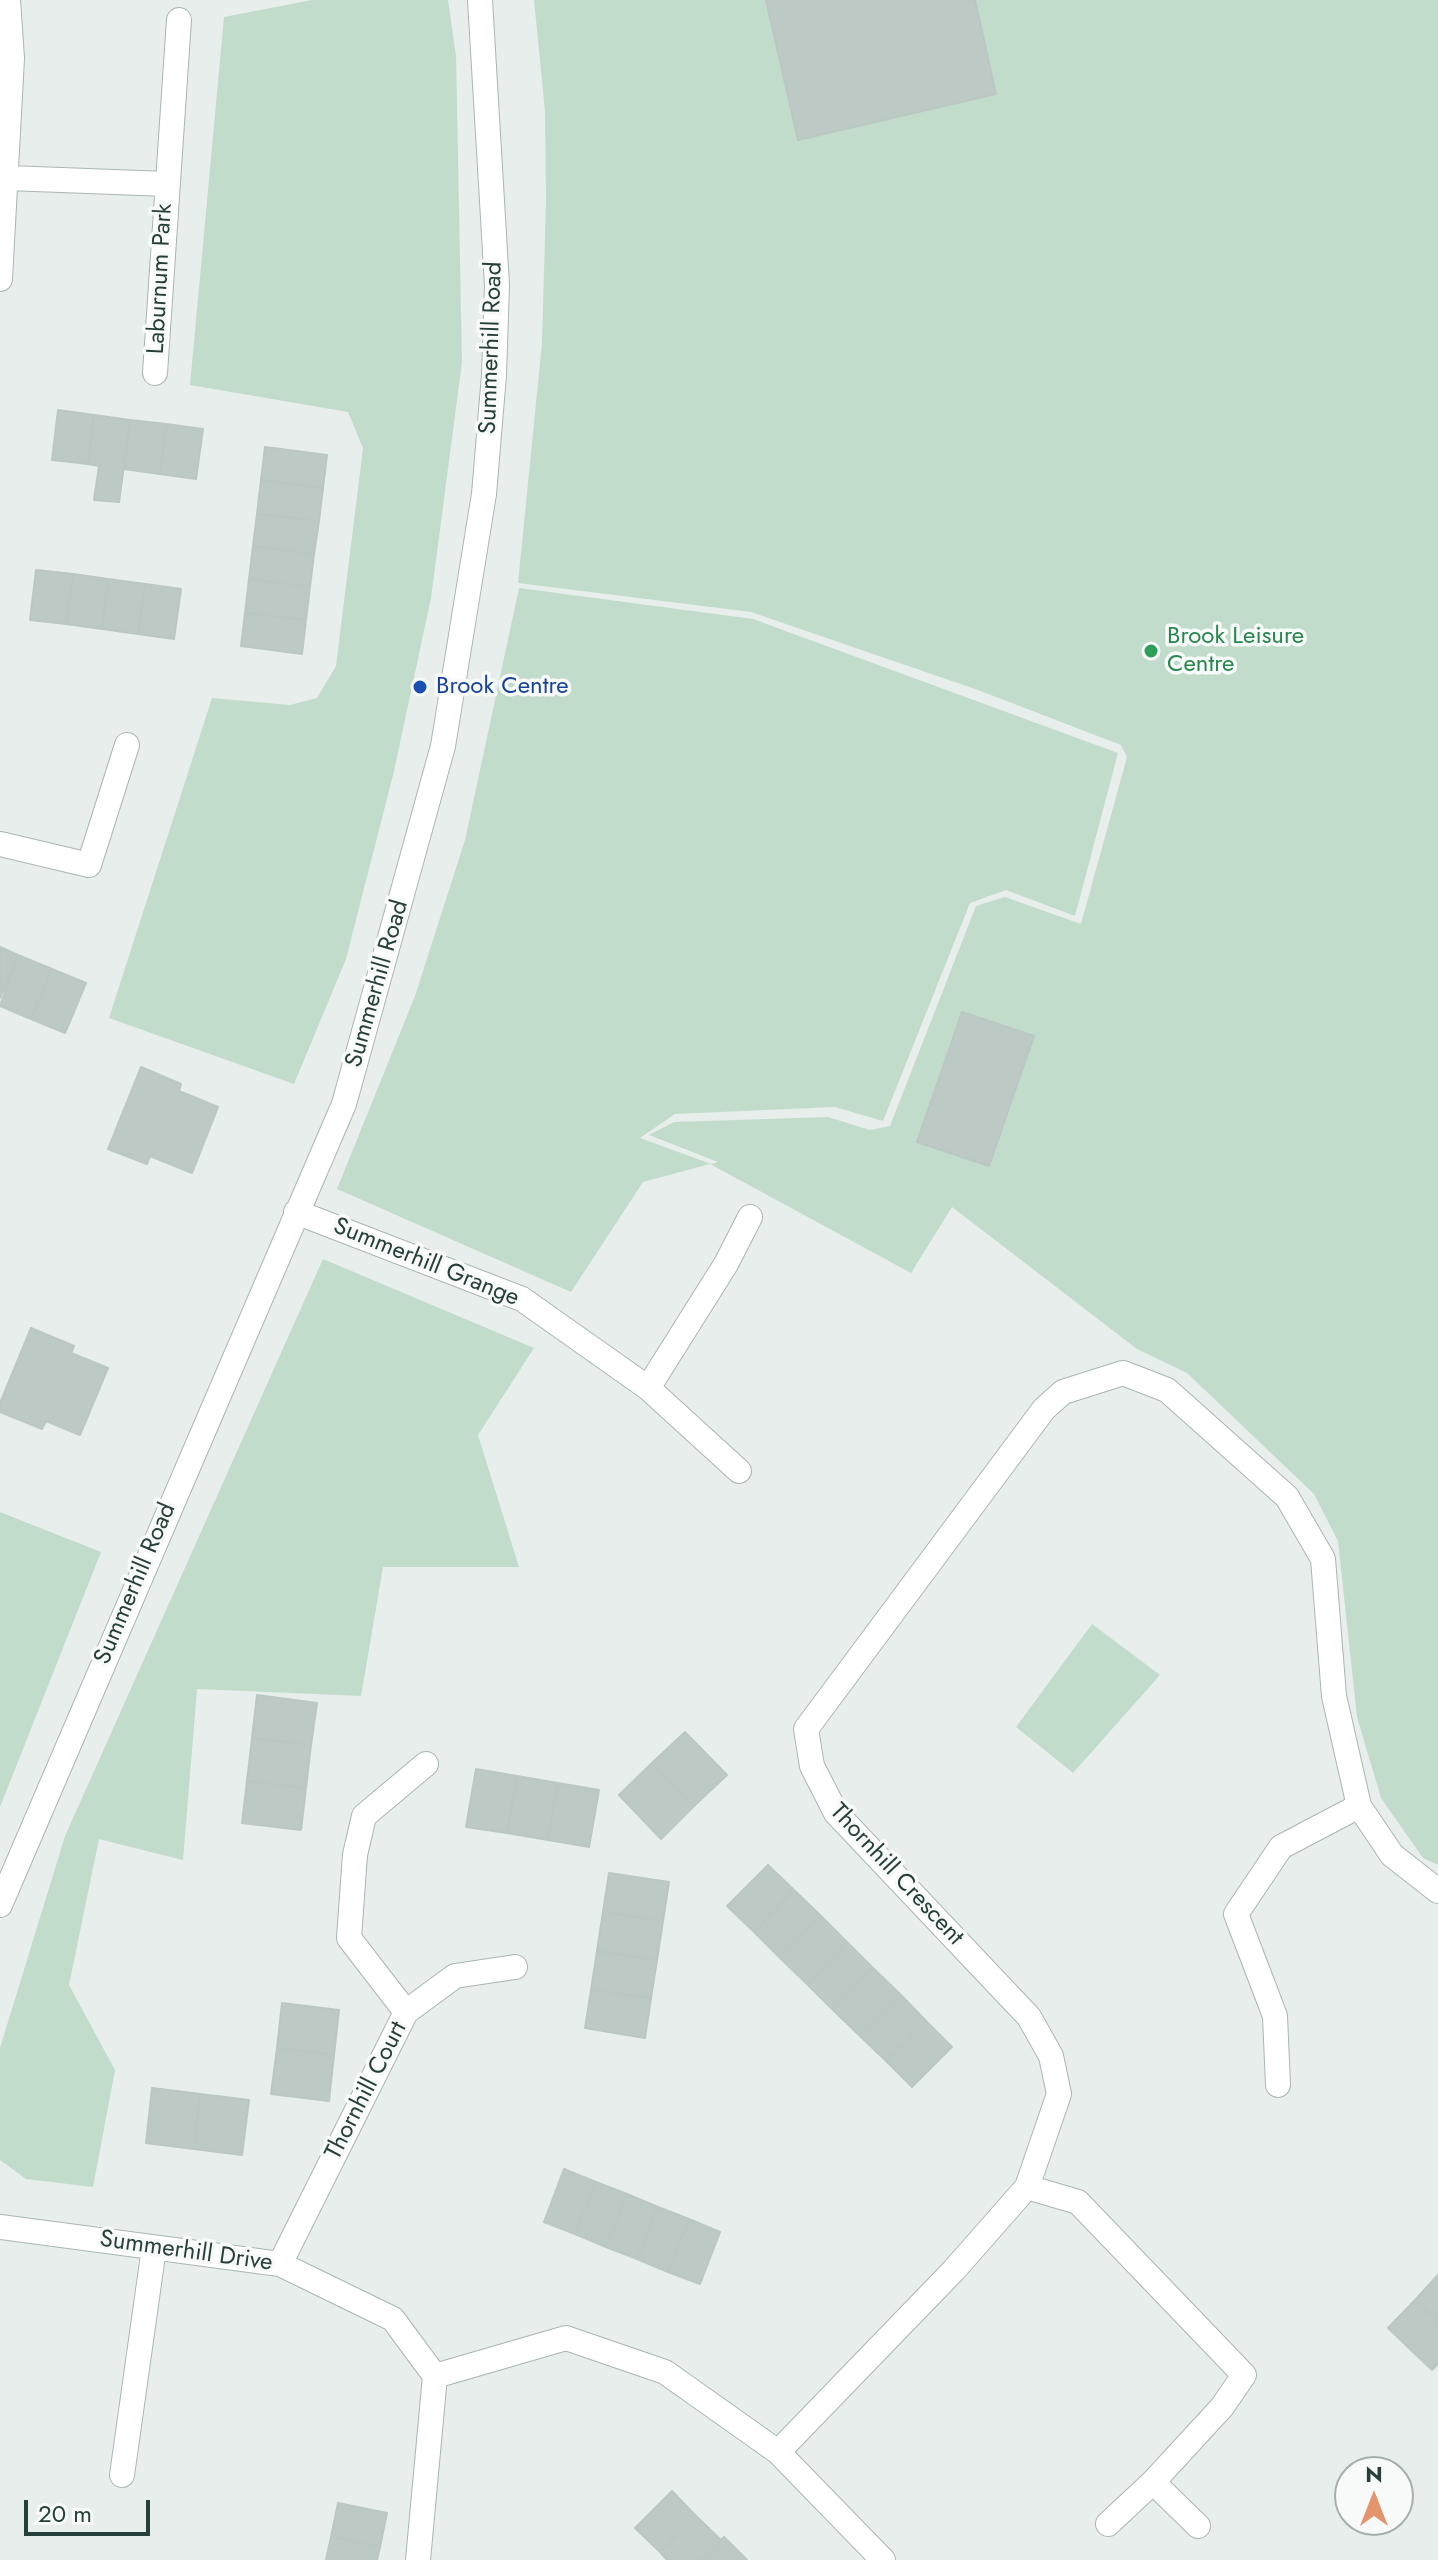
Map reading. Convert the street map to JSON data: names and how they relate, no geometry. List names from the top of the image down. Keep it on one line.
{"streets":{"street":["Laburnum Park","Summerhill Road","Summerhill Grange","Thornhill Crescent","Thornhill Court","Summerhill Drive"]},"crossings":[["Summerhill Road","Summerhill Grange"],["Thornhill Court","Summerhill Drive"]],"places":["Brook Leisure Centre","Brook Centre"],"scale_bar":"20 m","north":"top"}
